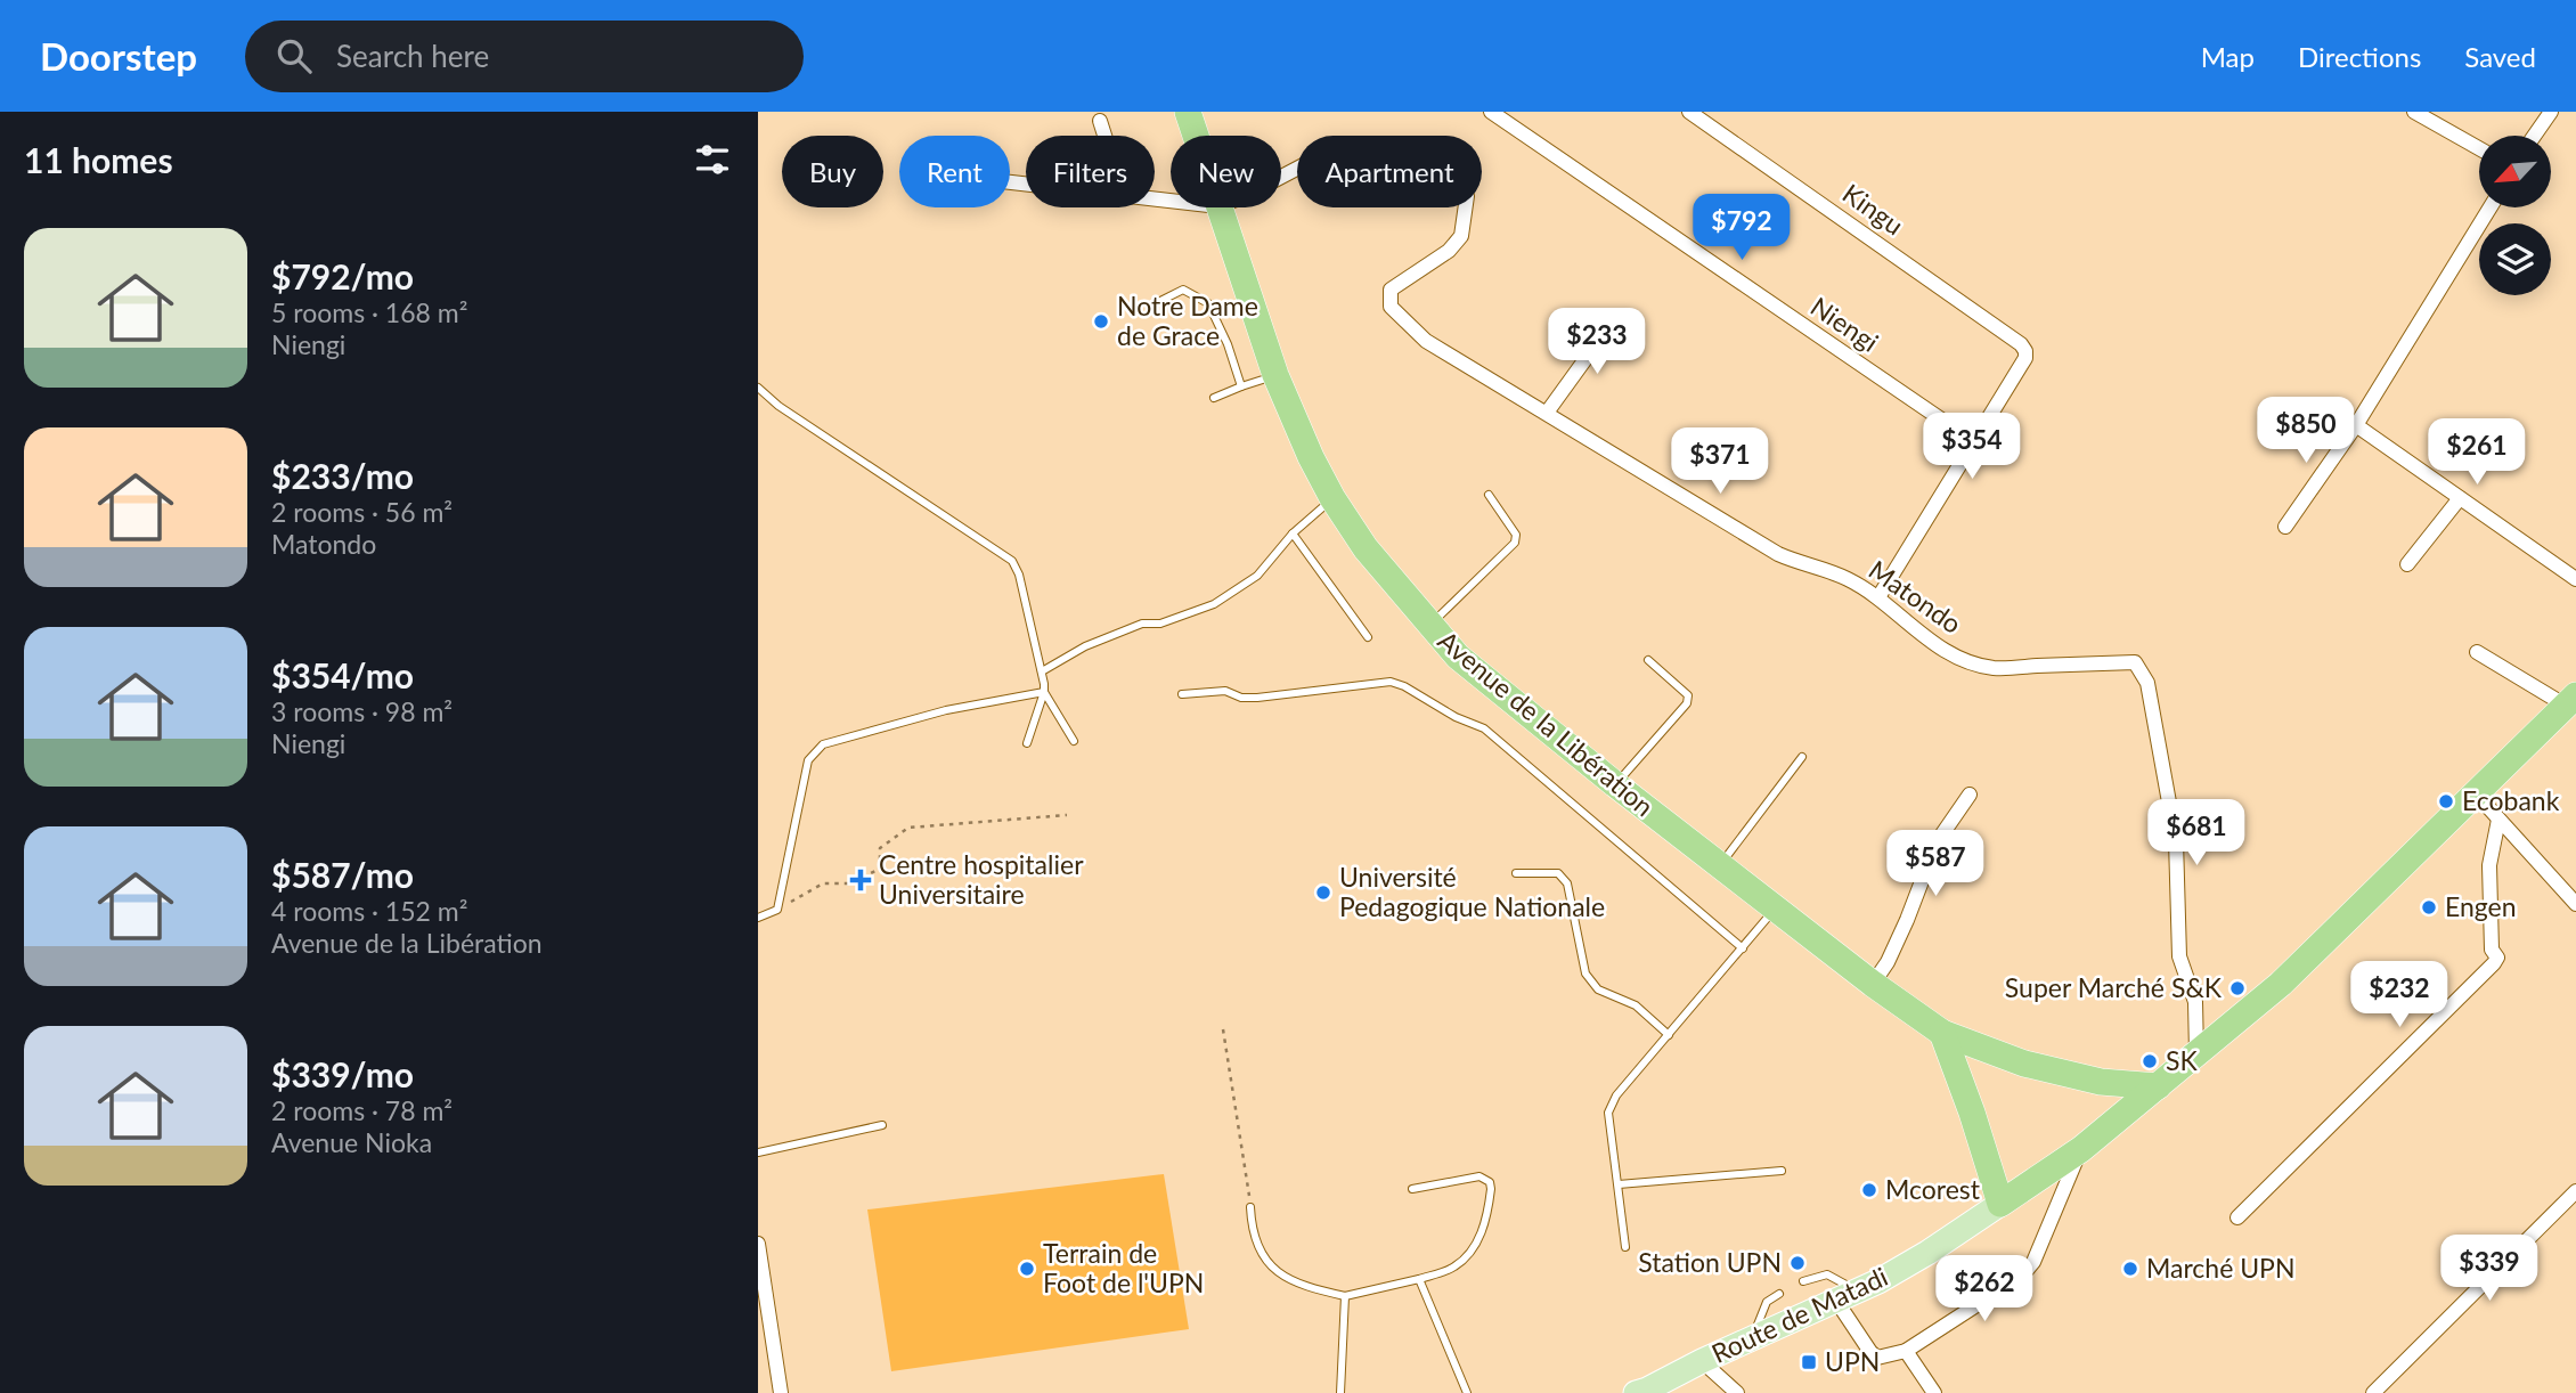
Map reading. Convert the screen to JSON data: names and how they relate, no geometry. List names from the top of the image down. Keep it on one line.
{"streets":{"highway":["Avenue de la Libération"],"main road":["Route de Matadi"],"street":["Kingu","Niengi","Matondo"]},"crossings":[["Kingu","Niengi"]],"places":{"other":["Notre Dame de Grace","Ecobank","Université Pedagogique Nationale","Engen","Super Marché S&K","SK","Mcorest","Station UPN","Terrain de Foot de l'UPN","Marché UPN"],"health":["Centre hospitalier Universitaire"],"transit":["UPN"]},"north":"bottom left","page":{"header":"Doorstep","search":"Search here","nav":["Map","Directions","Saved"],"heading":"11 homes","chip":["Buy","Rent","Filters","New","Apartment"],"price":["$792","$233","$850","$354","$261","$371","$681","$587","$232","$339","$262"],"list":[{"name":"$792/mo","note":"5 rooms · 168 m² · Niengi"},{"name":"$233/mo","note":"2 rooms · 56 m² · Matondo"},{"name":"$354/mo","note":"3 rooms · 98 m² · Niengi"},{"name":"$587/mo","note":"4 rooms · 152 m² · Avenue de la Libération"},{"name":"$339/mo","note":"2 rooms · 78 m² · Avenue Nioka"}]}}
